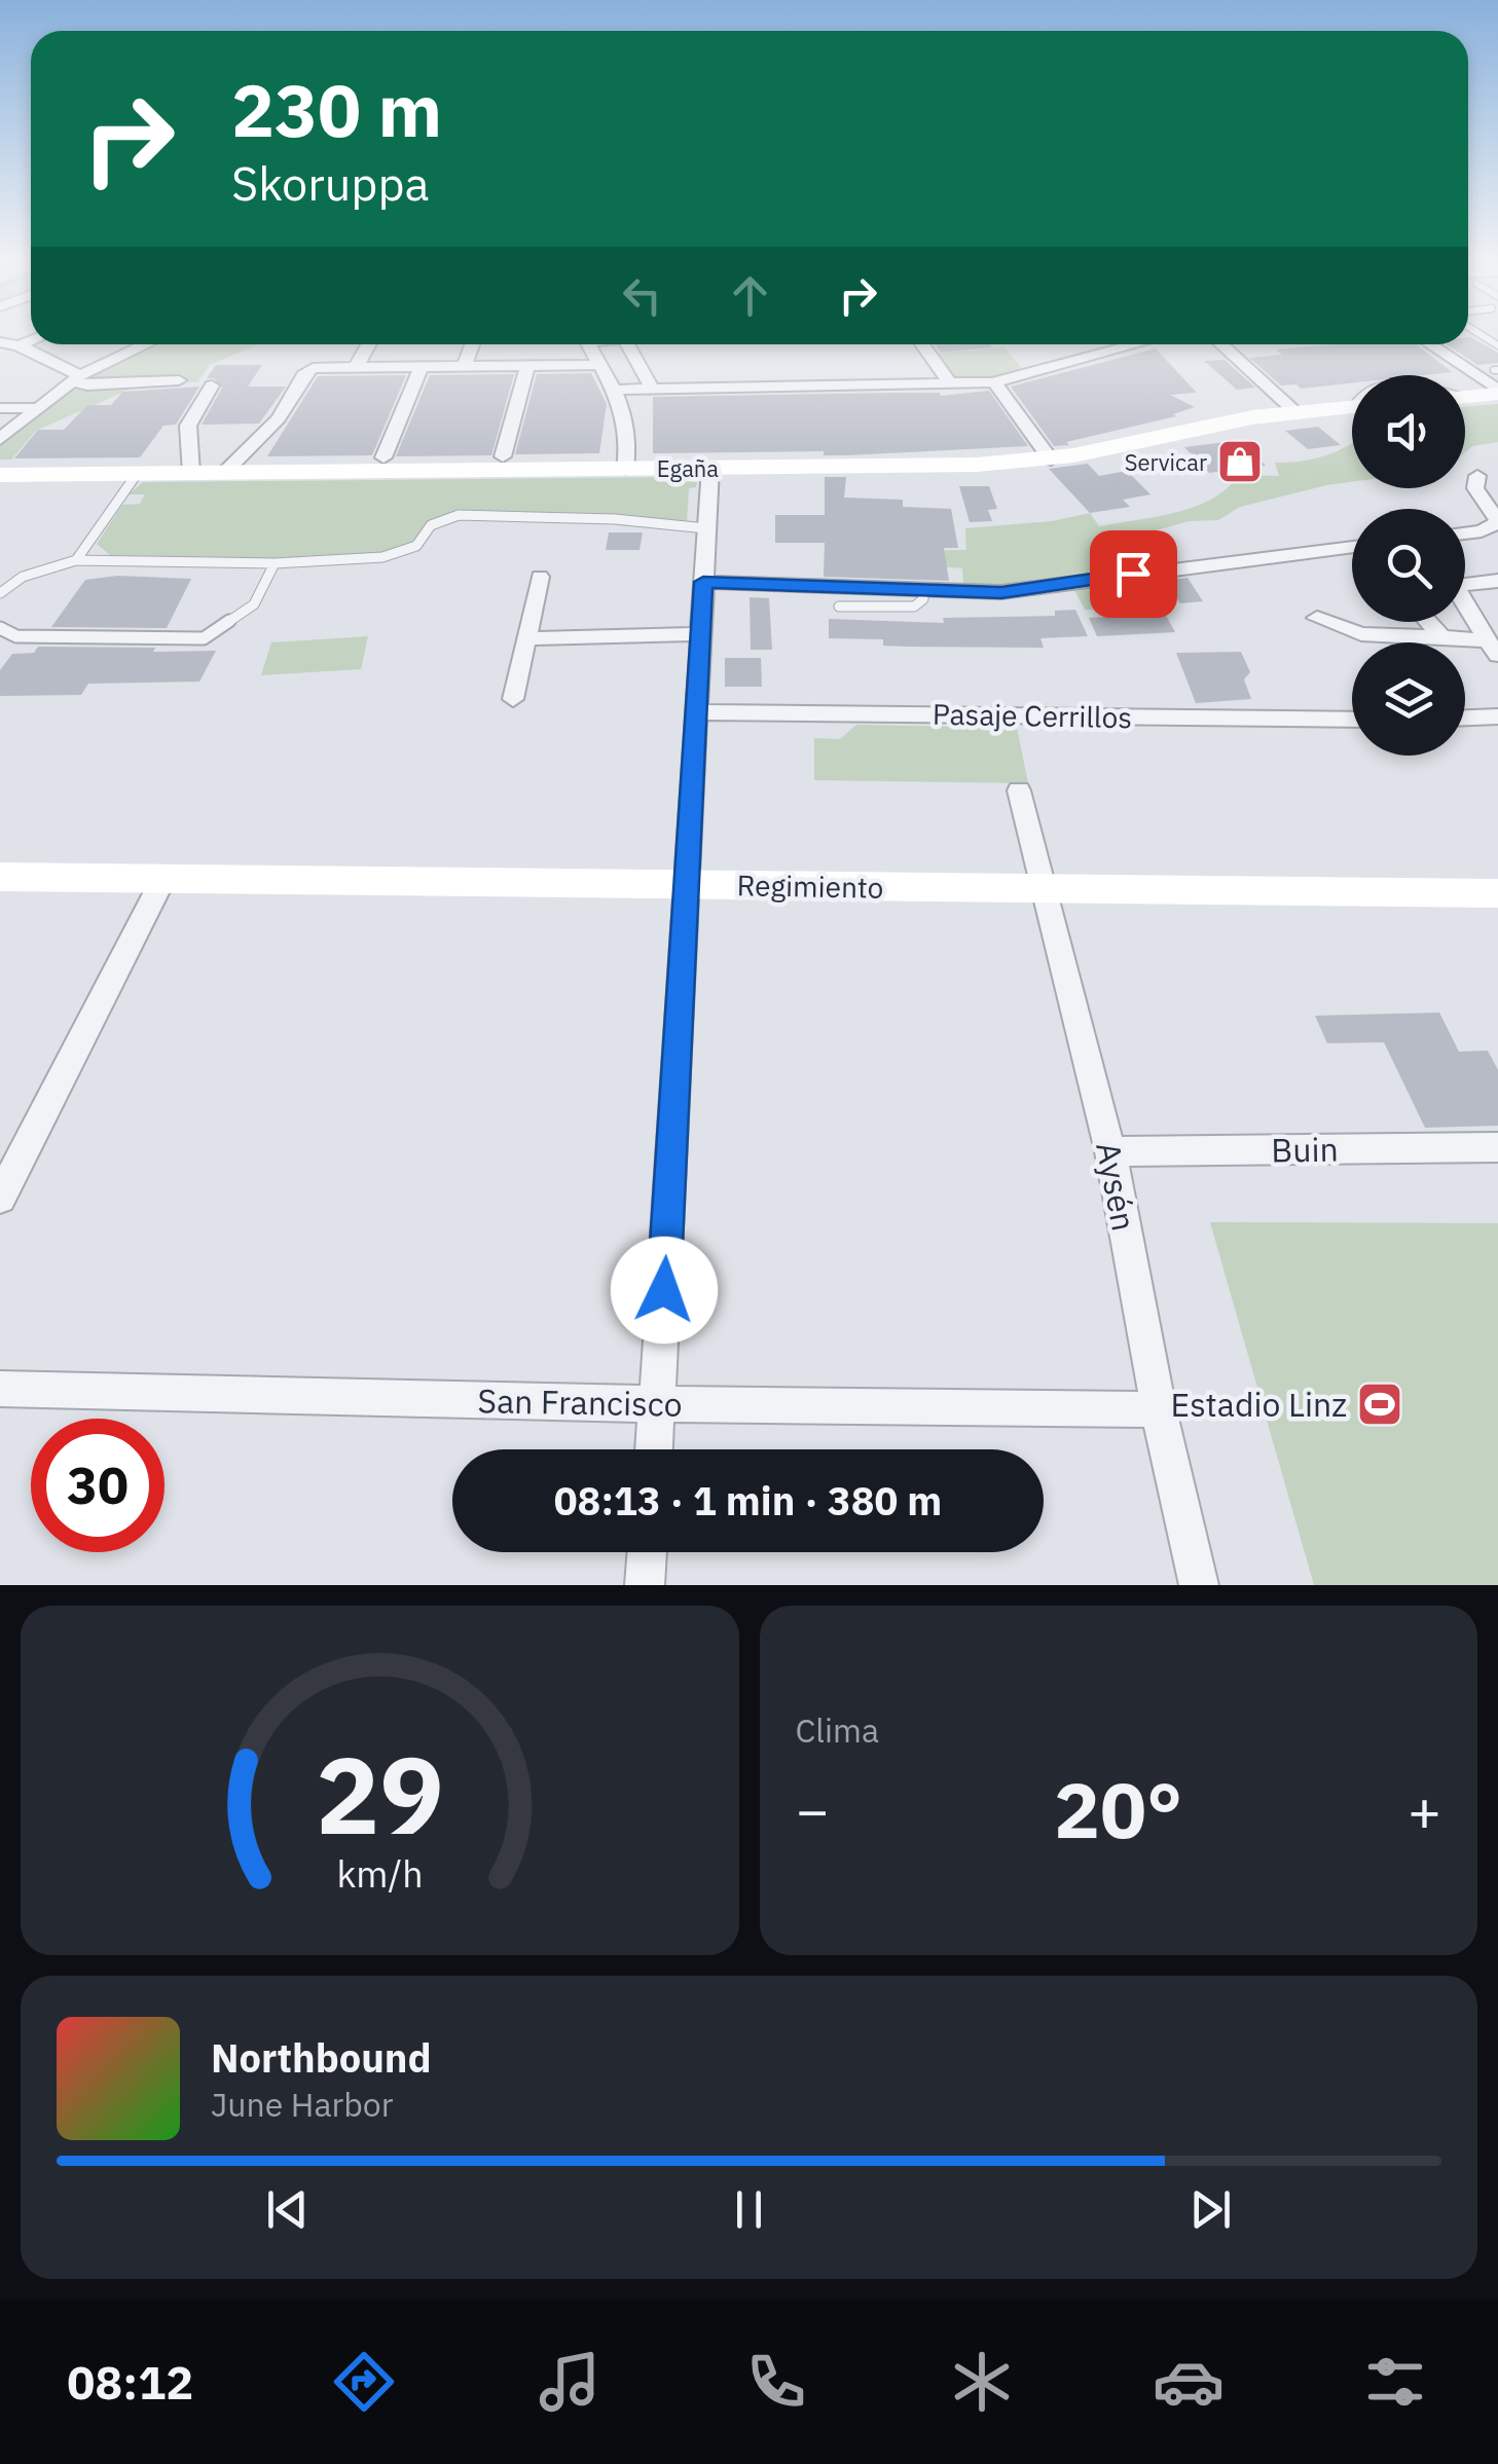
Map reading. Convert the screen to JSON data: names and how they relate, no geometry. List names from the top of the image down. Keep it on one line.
{"streets":{"main road":["Egaña","Regimiento"],"street":["Pasaje Cerrillos","Buin","Aysén","San Francisco"]},"crossings":[["Regimiento","Aysén"],["Buin","Aysén"],["Aysén","San Francisco"]],"places":{"shop":["Servicar"],"sports":["Estadio Linz"]},"page":{"turn":["230 m","Skoruppa"],"limit":"30","trip":"08:13 · 1 min · 380 m","tile":"Clima","heat":["−","20°","+"],"song":["Northbound","June Harbor"],"tabs":"08:12","gauge":["29","km/h"]}}
